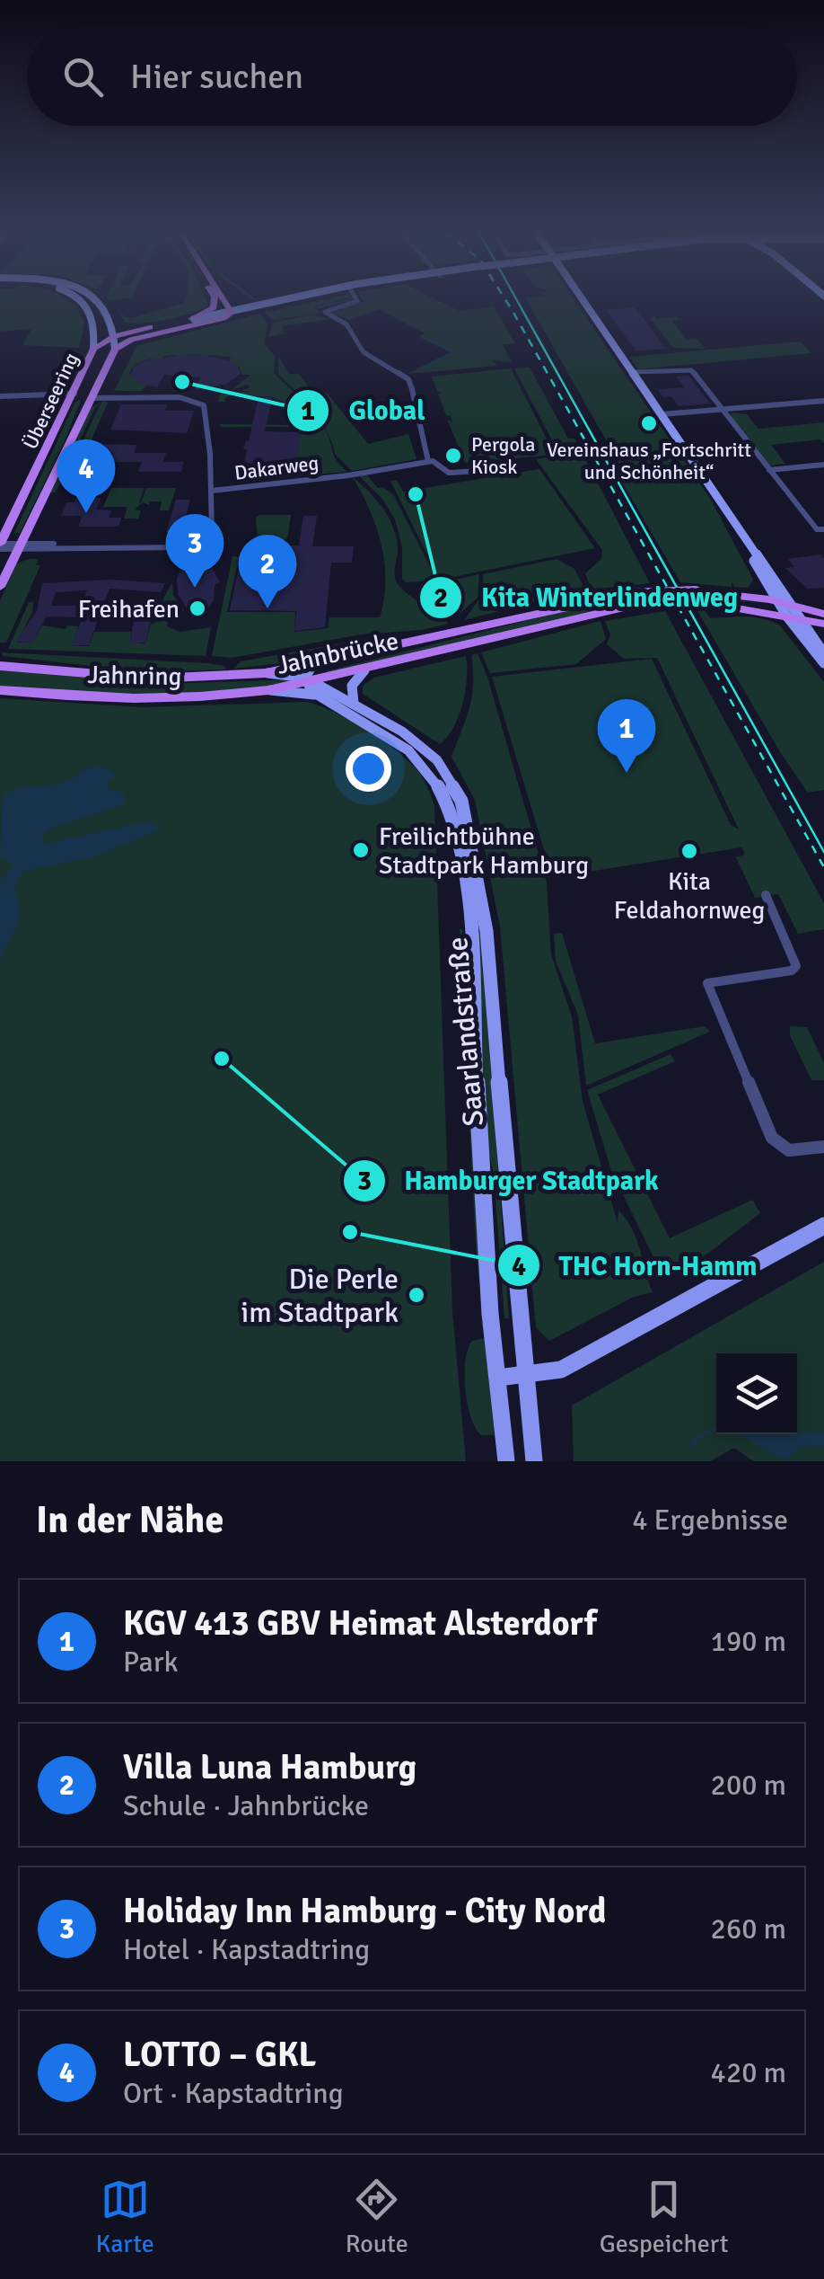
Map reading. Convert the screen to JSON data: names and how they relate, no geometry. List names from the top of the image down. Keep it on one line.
{"streets":{"main road":["Überseering","Jahnbrücke","Jahnring","Saarlandstraße"],"street":["Dakarweg"]},"crossings":[["Jahnbrücke","Jahnring"],["Jahnbrücke","Saarlandstraße"],["Jahnring","Saarlandstraße"]],"places":["Global","Vereinshaus „Fortschritt und Schönheit“","Pergola Kiosk","Kita Winterlindenweg","Freihafen","Freilichtbühne Stadtpark Hamburg","Kita Feldahornweg","Hamburger Stadtpark","THC Horn-Hamm","Die Perle im Stadtpark"],"page":{"search":"Hier suchen","pins":["4","3","2","1"],"heading":["In der Nähe","4 Ergebnisse"],"list":[{"mark":"1","name":"KGV 413 GBV Heimat Alsterdorf","note":"Park","value":"190 m"},{"mark":"2","name":"Villa Luna Hamburg","note":"Schule · Jahnbrücke","value":"200 m"},{"mark":"3","name":"Holiday Inn Hamburg - City Nord","note":"Hotel · Kapstadtring","value":"260 m"},{"mark":"4","name":"LOTTO – GKL","note":"Ort · Kapstadtring","value":"420 m"}],"nav":["Karte","Route","Gespeichert"]}}
